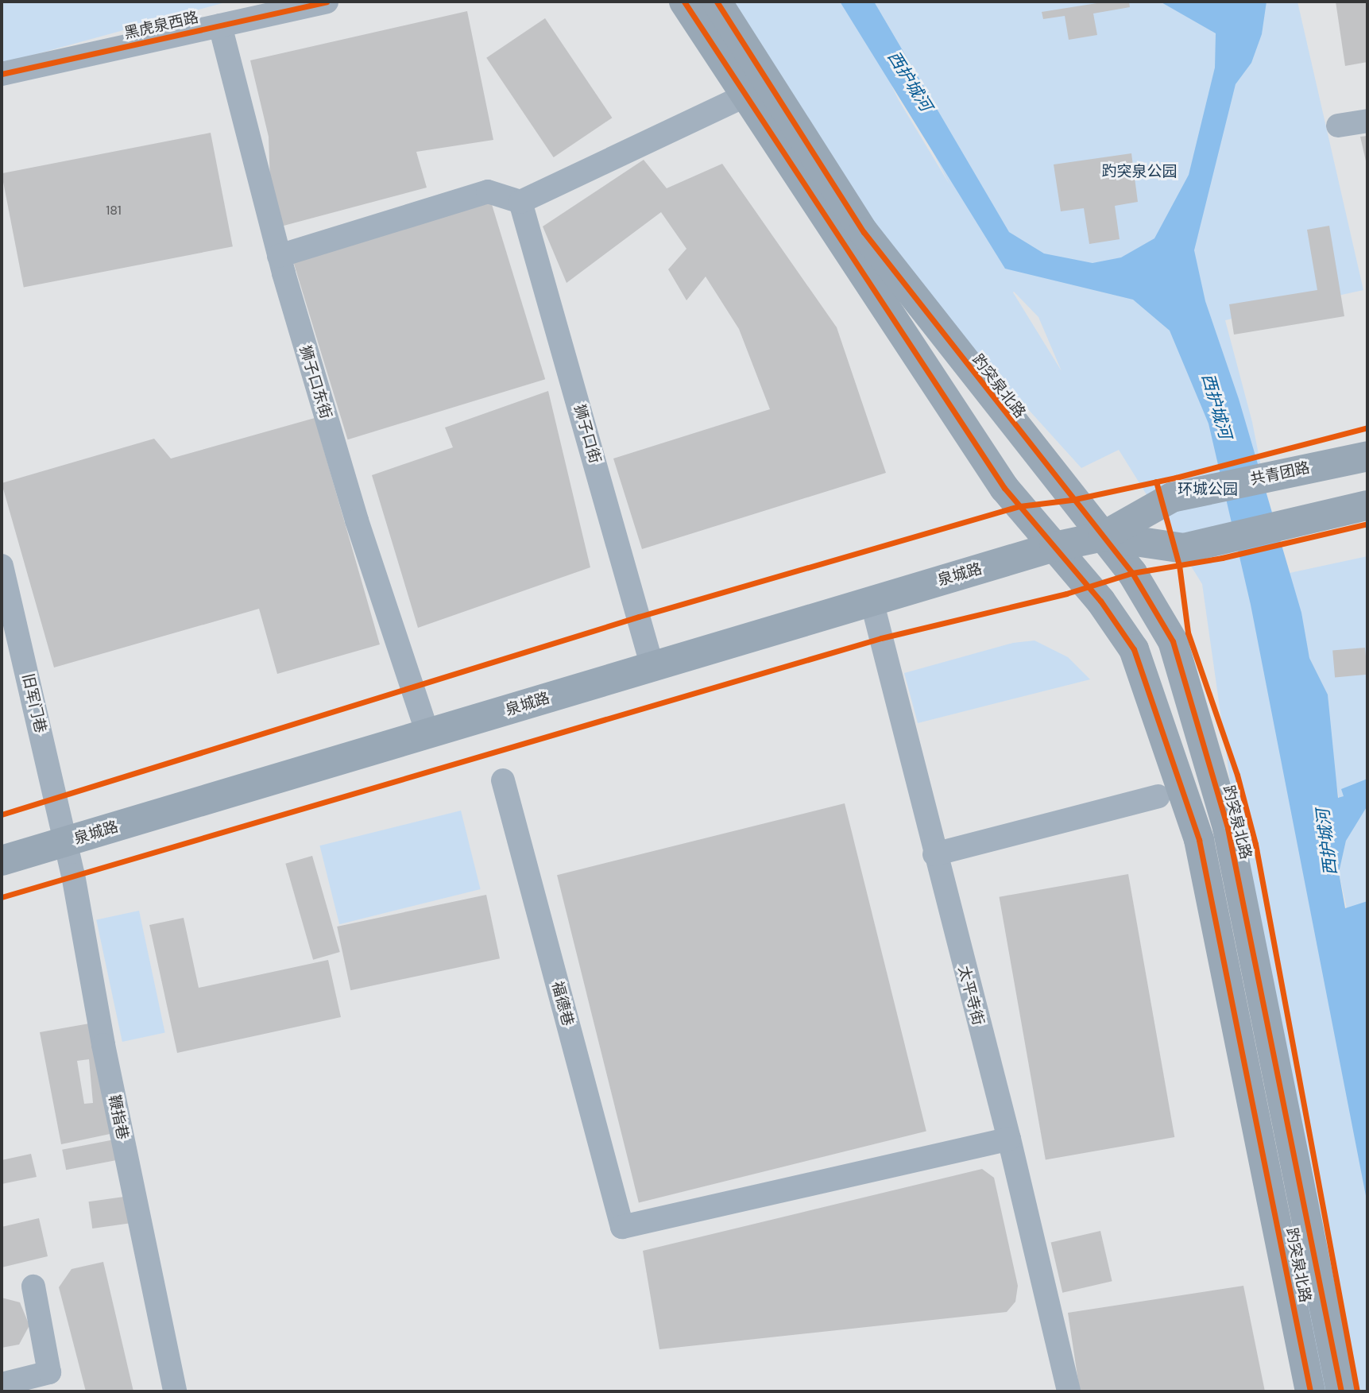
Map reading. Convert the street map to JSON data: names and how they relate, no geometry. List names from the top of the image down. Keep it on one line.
{"streets":{"main road":["趵突泉北路","共青团路","泉城路"],"street":["黑虎泉西路","狮子口东街","狮子口街","旧军门巷","太平寺街","福德巷","鞭指巷"]},"crossings":[["黑虎泉西路","狮子口东街"],["狮子口东街","泉城路"],["趵突泉北路","共青团路"],["趵突泉北路","泉城路"],["狮子口街","泉城路"],["共青团路","泉城路"],["泉城路","旧军门巷"],["泉城路","太平寺街"],["泉城路","鞭指巷"],["旧军门巷","鞭指巷"],["太平寺街","福德巷"]],"water":["西护城河"],"parks":["趵突泉公园","环城公园"],"house_numbers":["181"]}
